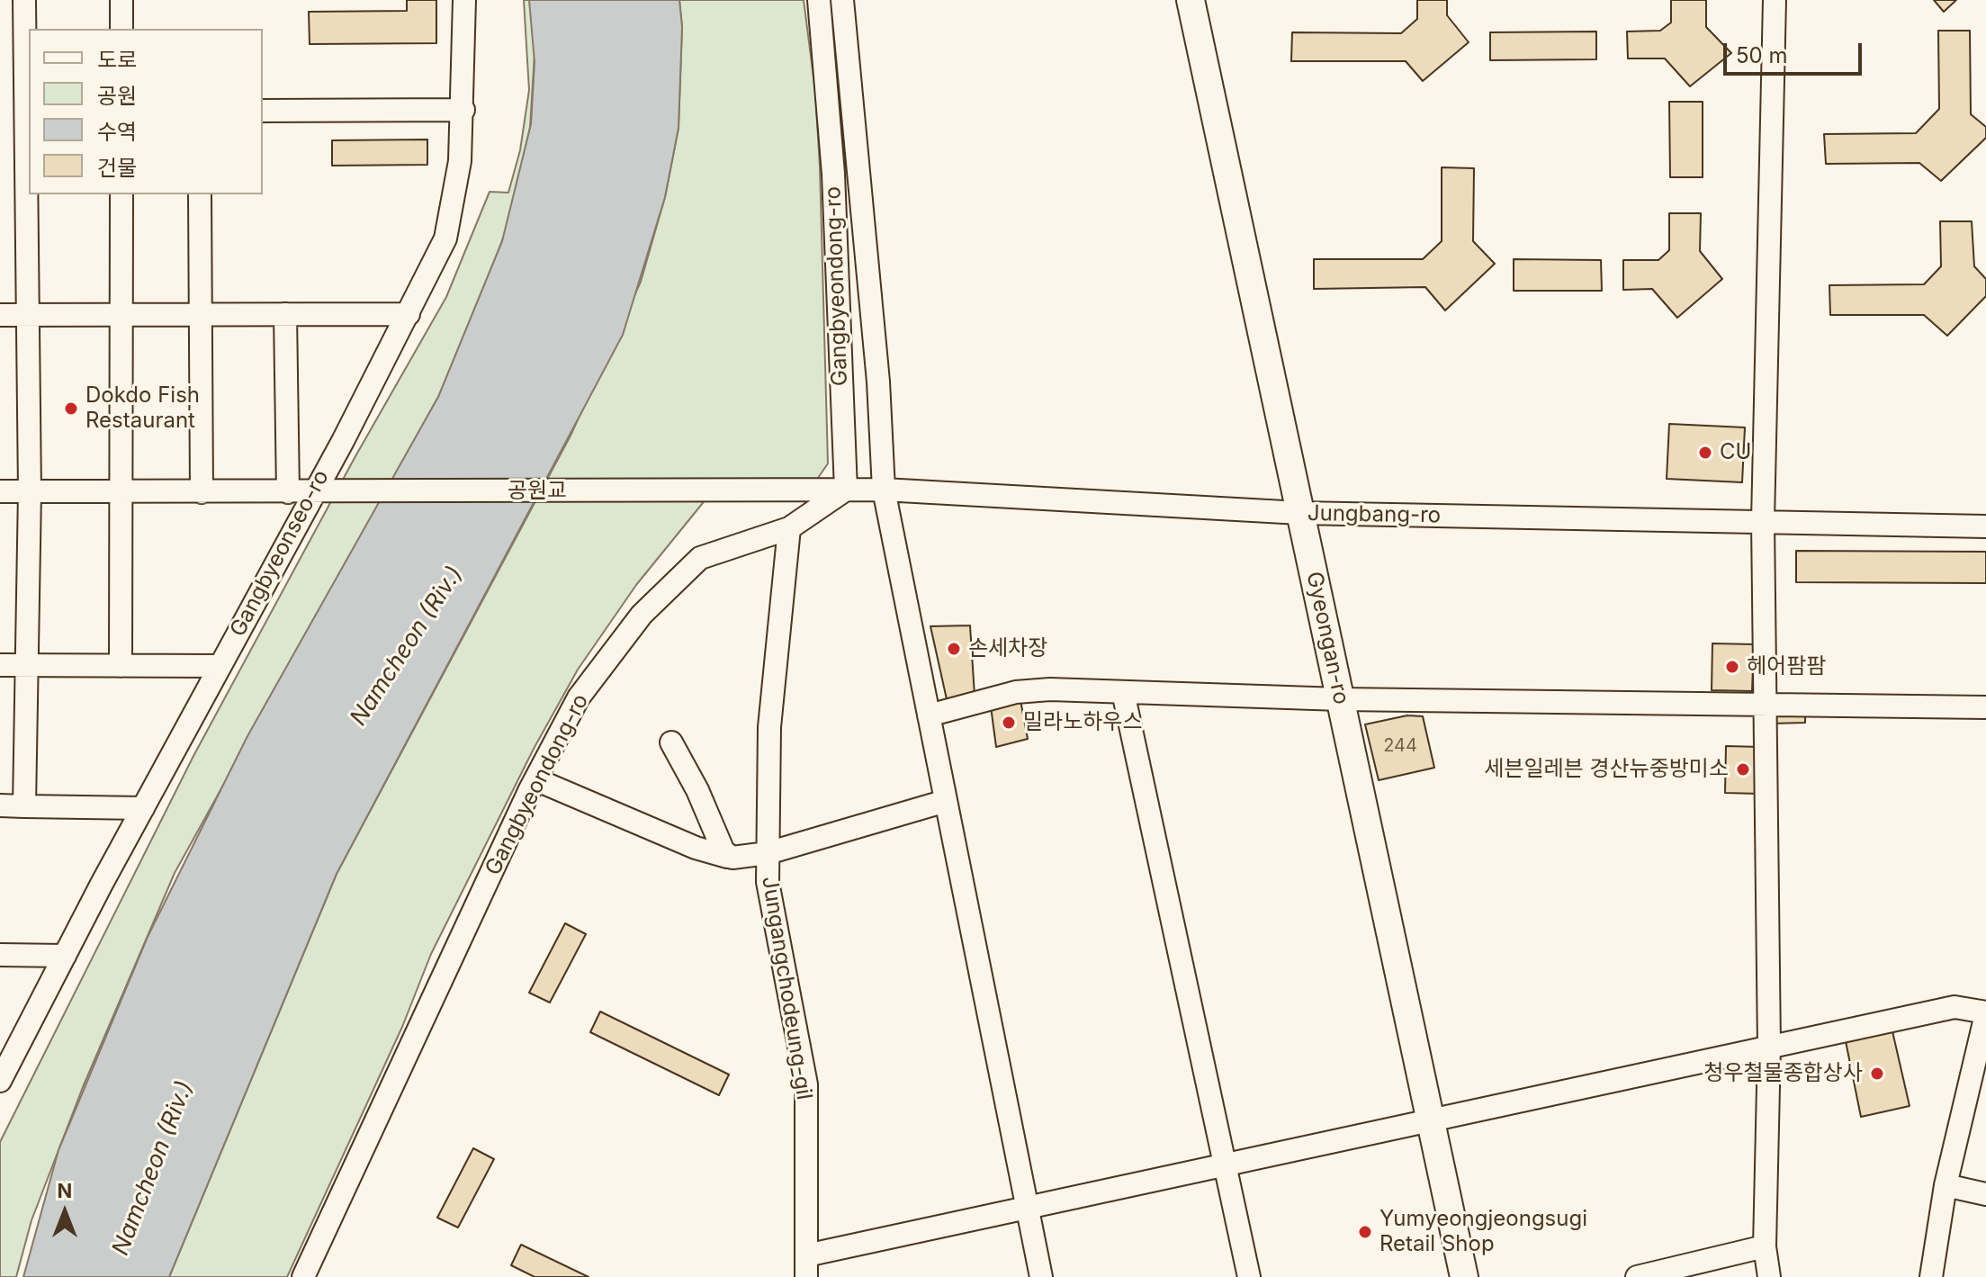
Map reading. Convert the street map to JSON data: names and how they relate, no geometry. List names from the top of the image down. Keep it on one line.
{"streets":{"main road":["Gyeongan-ro"],"street":["Gangbyeondong-ro","공원교","Jungbang-ro","Gangbyeonseo-ro","Jungangchodeung-gil"]},"crossings":[["Gangbyeondong-ro","Jungbang-ro"],["Gangbyeondong-ro","Jungangchodeung-gil"],["공원교","Jungbang-ro"],["공원교","Gangbyeonseo-ro"],["Jungbang-ro","Gyeongan-ro"]],"water":["Namcheon (Riv.)"],"places":["Dokdo Fish Restaurant","CU","손세차장","헤어팜팜","밀라노하우스","세븐일레븐 경산뉴중방미소","청우철물종합상사","Yumyeongjeongsugi Retail Shop"],"house_numbers":["244"],"legend":["도로","공원","수역","건물"],"scale_bar":"50 m","north":"top"}
